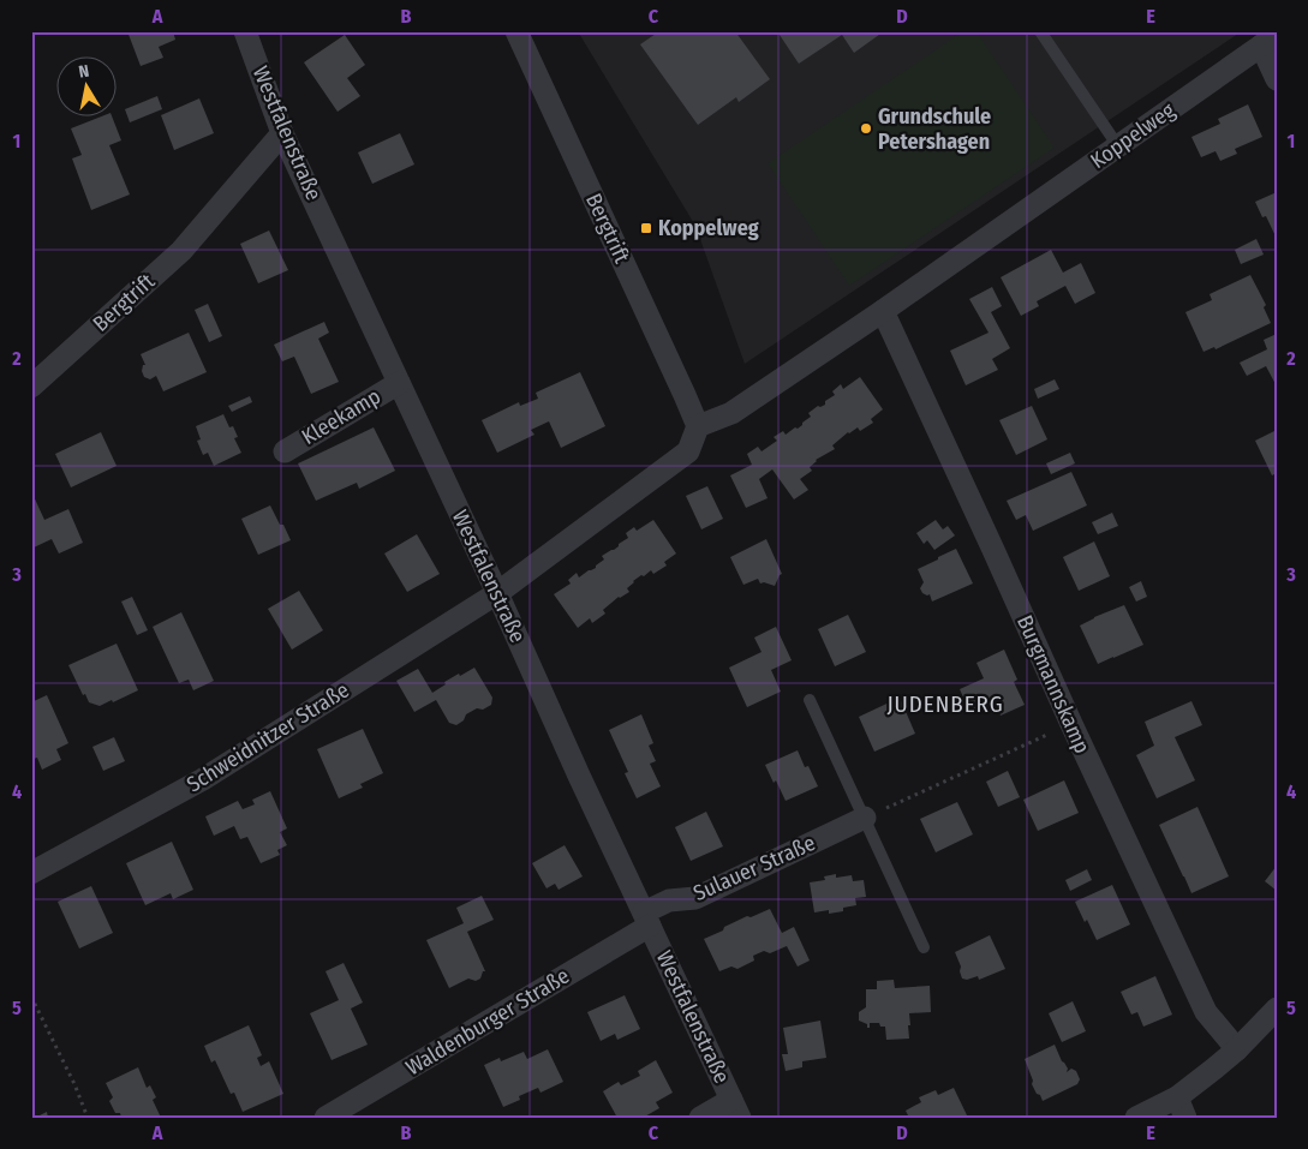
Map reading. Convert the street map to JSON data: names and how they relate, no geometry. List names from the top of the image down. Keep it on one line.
{"streets":{"street":["Westfalenstraße","Koppelweg","Bergtrift","Kleekamp","Burgmannskamp","Schweidnitzer Straße","Sulauer Straße","Waldenburger Straße"]},"crossings":[["Westfalenstraße","Bergtrift"],["Westfalenstraße","Kleekamp"],["Westfalenstraße","Schweidnitzer Straße"],["Westfalenstraße","Sulauer Straße"],["Westfalenstraße","Waldenburger Straße"],["Koppelweg","Bergtrift"],["Koppelweg","Burgmannskamp"],["Sulauer Straße","Waldenburger Straße"]],"districts":["JUDENBERG"],"places":{"other":["Grundschule Petershagen"],"transit":["Koppelweg"]},"north":"top","grid":{"columns":["A","B","C","D","E"],"rows":["1","2","3","4","5"]}}
